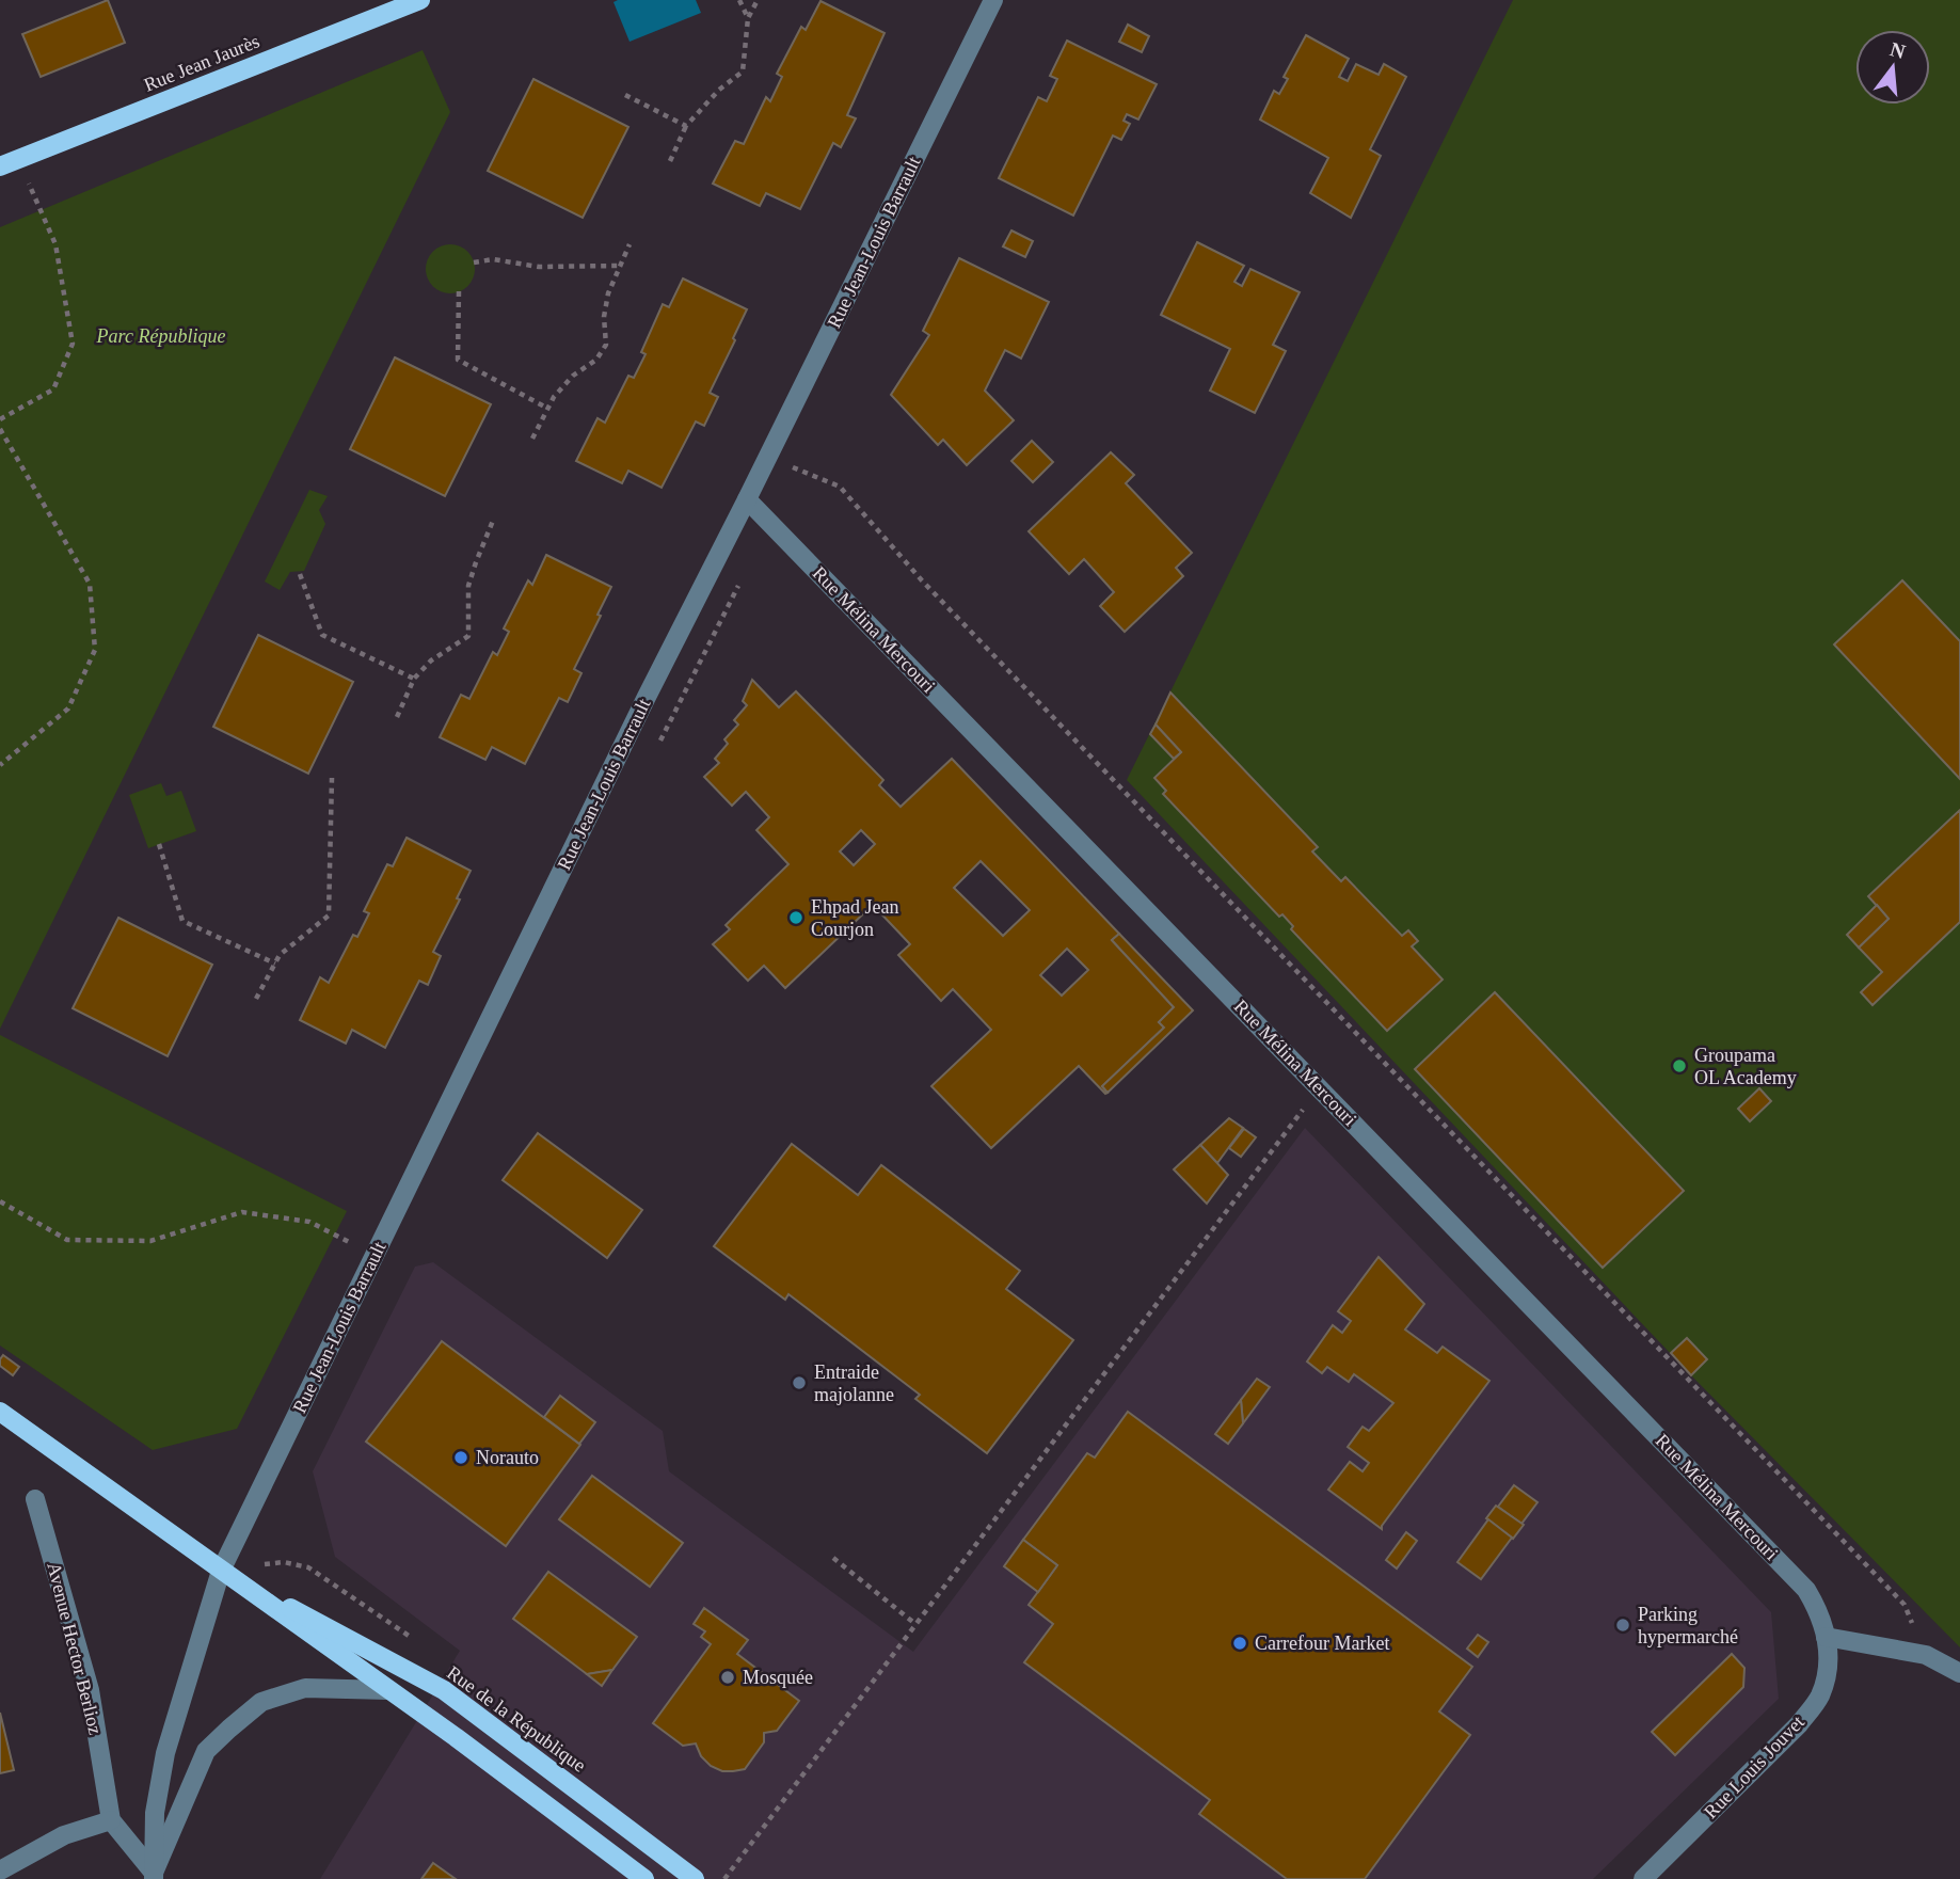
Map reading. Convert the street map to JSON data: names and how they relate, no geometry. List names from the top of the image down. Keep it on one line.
{"streets":{"main road":["Rue Jean Jaurès","Rue de la République"],"street":["Rue Jean-Louis Barrault","Rue Mélina Mercouri","Avenue Hector Berlioz","Rue Louis Jouvet"]},"crossings":[["Rue Jean-Louis Barrault","Rue Mélina Mercouri"],["Rue Jean-Louis Barrault","Rue de la République"],["Rue Mélina Mercouri","Rue Louis Jouvet"]],"parks":["Parc République"],"places":["Ehpad Jean Courjon","Groupama OL Academy","Entraide majolanne","Norauto","Parking hypermarché","Carrefour Market","Mosquée"],"north":"top"}
